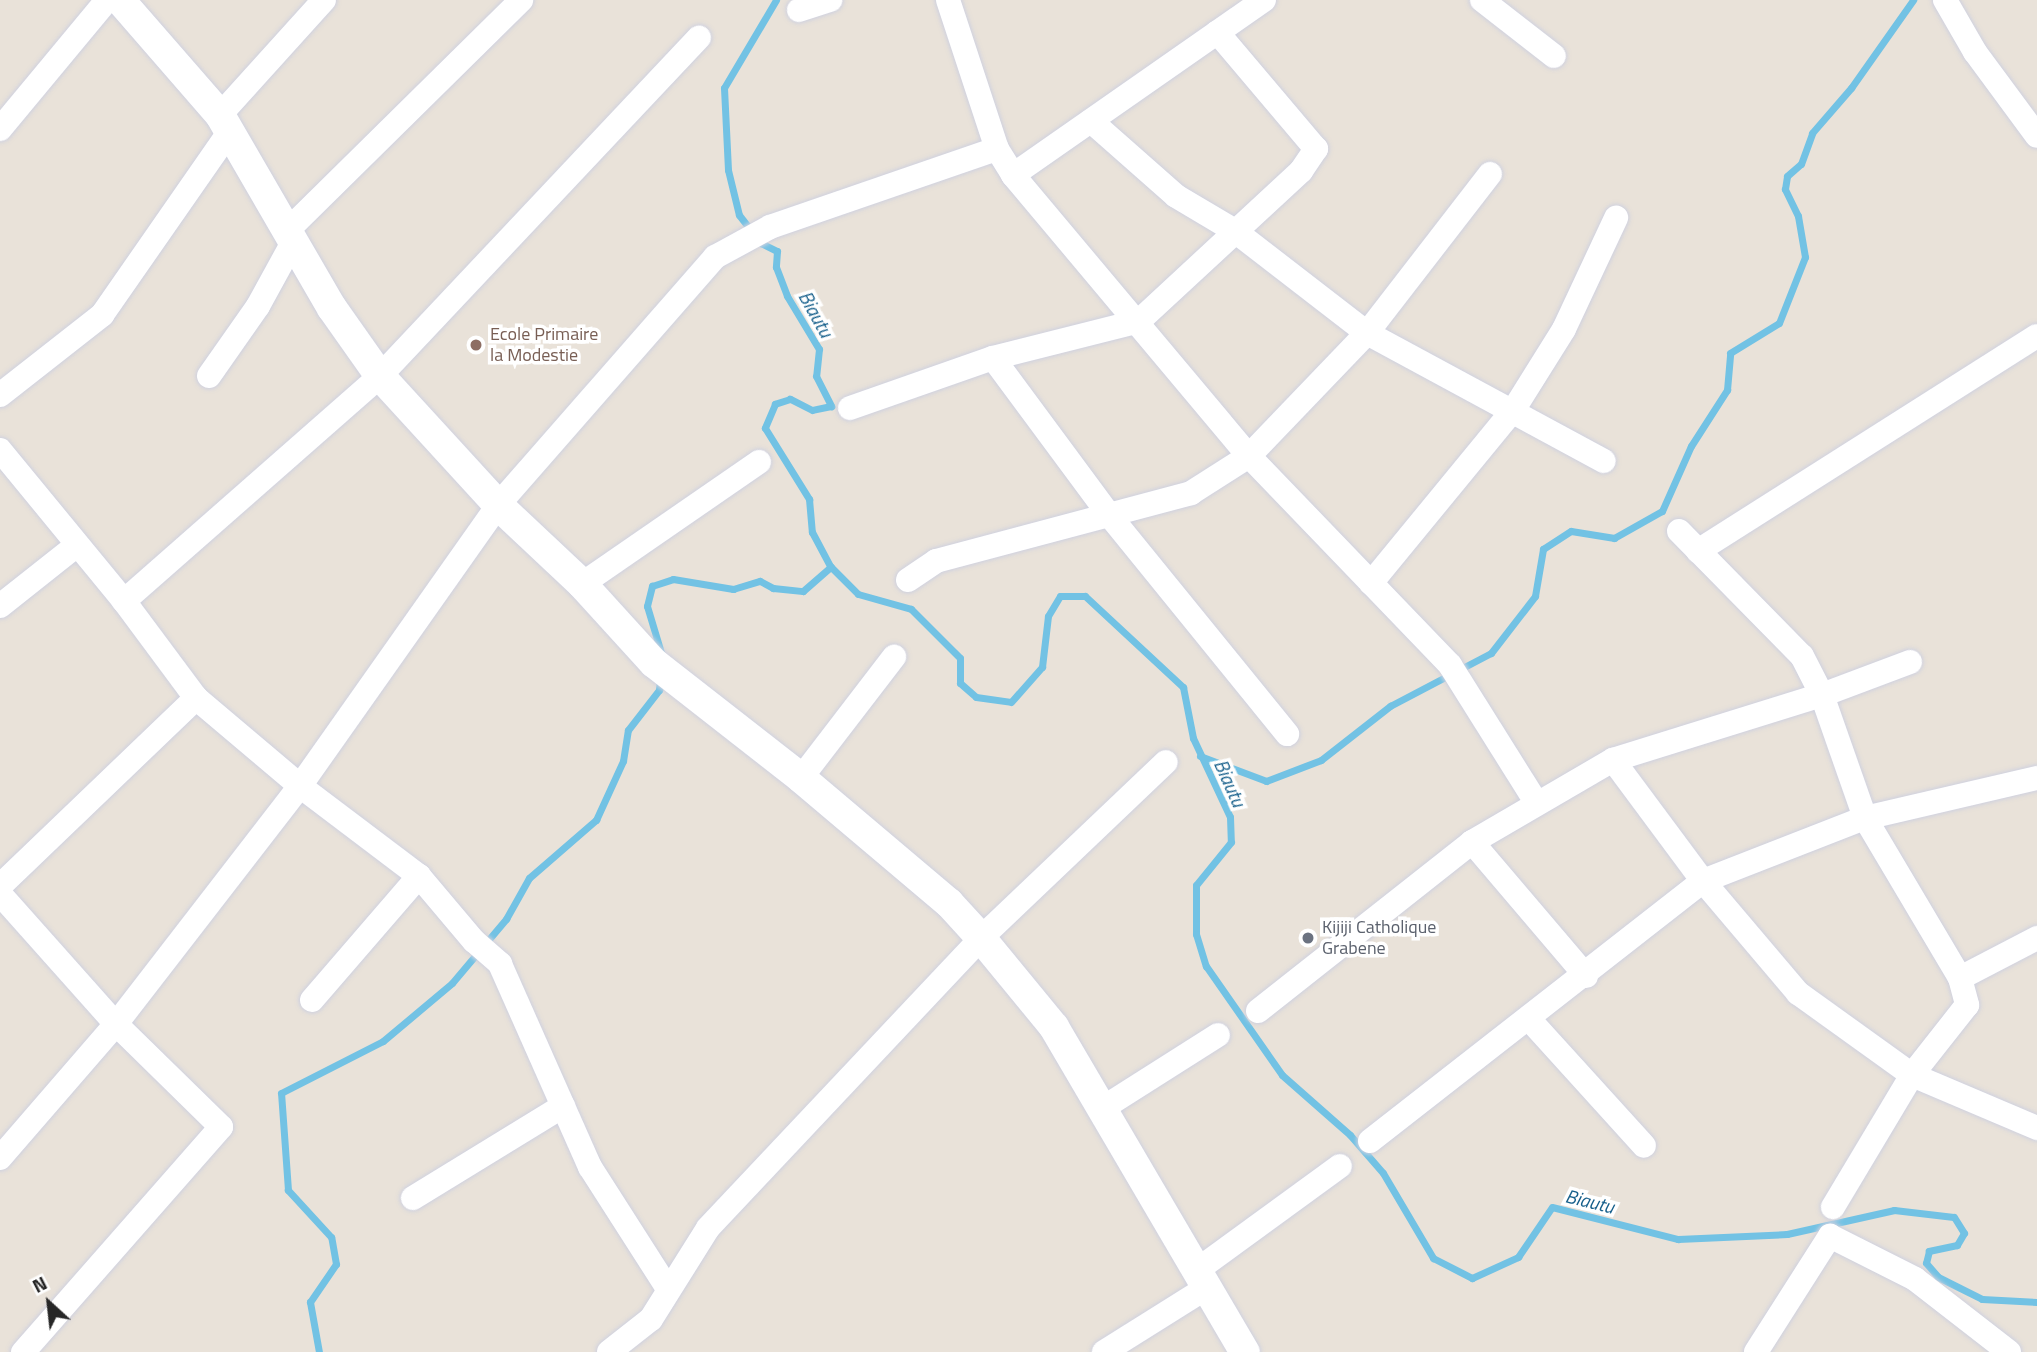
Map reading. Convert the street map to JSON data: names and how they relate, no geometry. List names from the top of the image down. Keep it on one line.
{"water":["Biautu"],"places":["Ecole Primaire la Modestie","Kijiji Catholique Grabene"],"north":"top left"}
